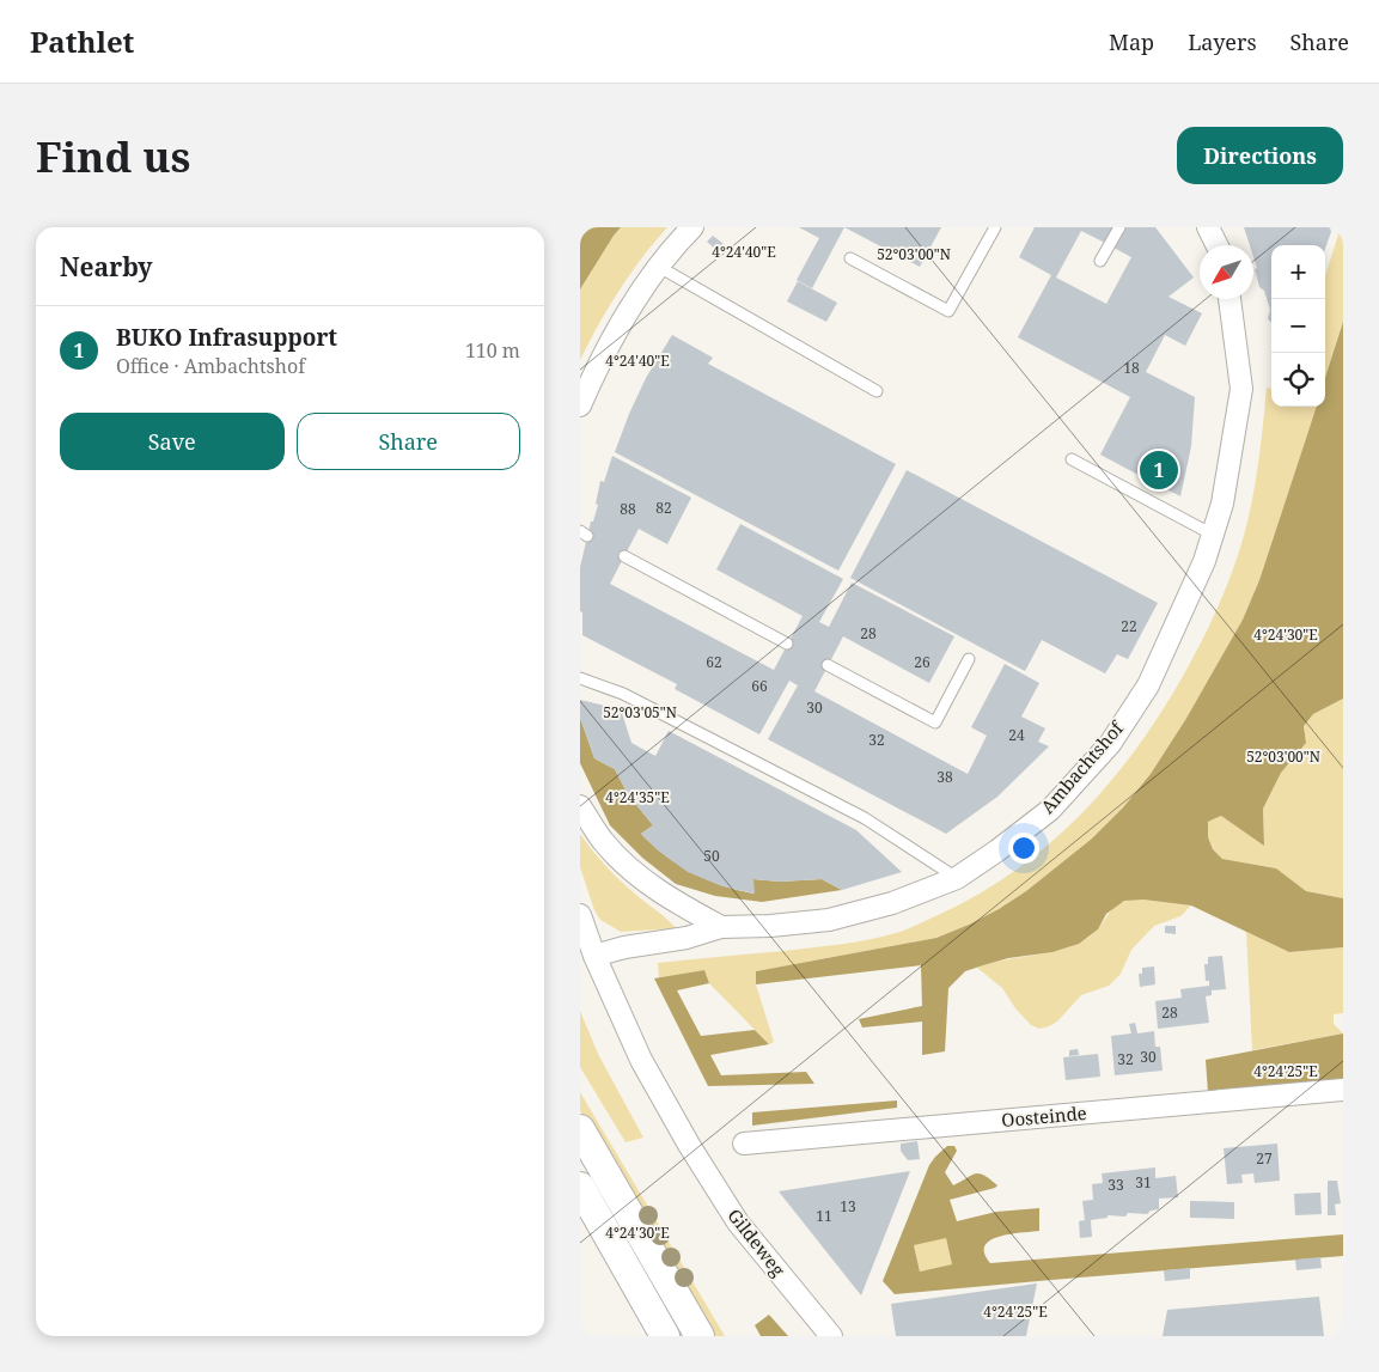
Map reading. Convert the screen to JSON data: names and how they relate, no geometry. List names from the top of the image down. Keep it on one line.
{"streets":{"street":["Ambachtshof","Oosteinde","Gildeweg"]},"crossings":[["Ambachtshof","Gildeweg"]],"house_numbers":["18","82","88","22","28","62","26","66","30","24","32","38","50","28","30","32","27","31","33","13","11"],"north":"bottom left","page":{"header":"Pathlet","nav":["Map","Layers","Share"],"buttons":["Directions",["Save","Share"]],"title":"Find us","heading":"Nearby","map_buttons":["+","−"],"list":[{"mark":"1","name":"BUKO Infrasupport","note":"Office · Ambachtshof","value":"110 m"}],"pins":"1"},"coordinates":["4°24'40\"E","52°03'00\"N","4°24'30\"E","52°03'05\"N","4°24'35\"E","4°24'25\"E"]}
